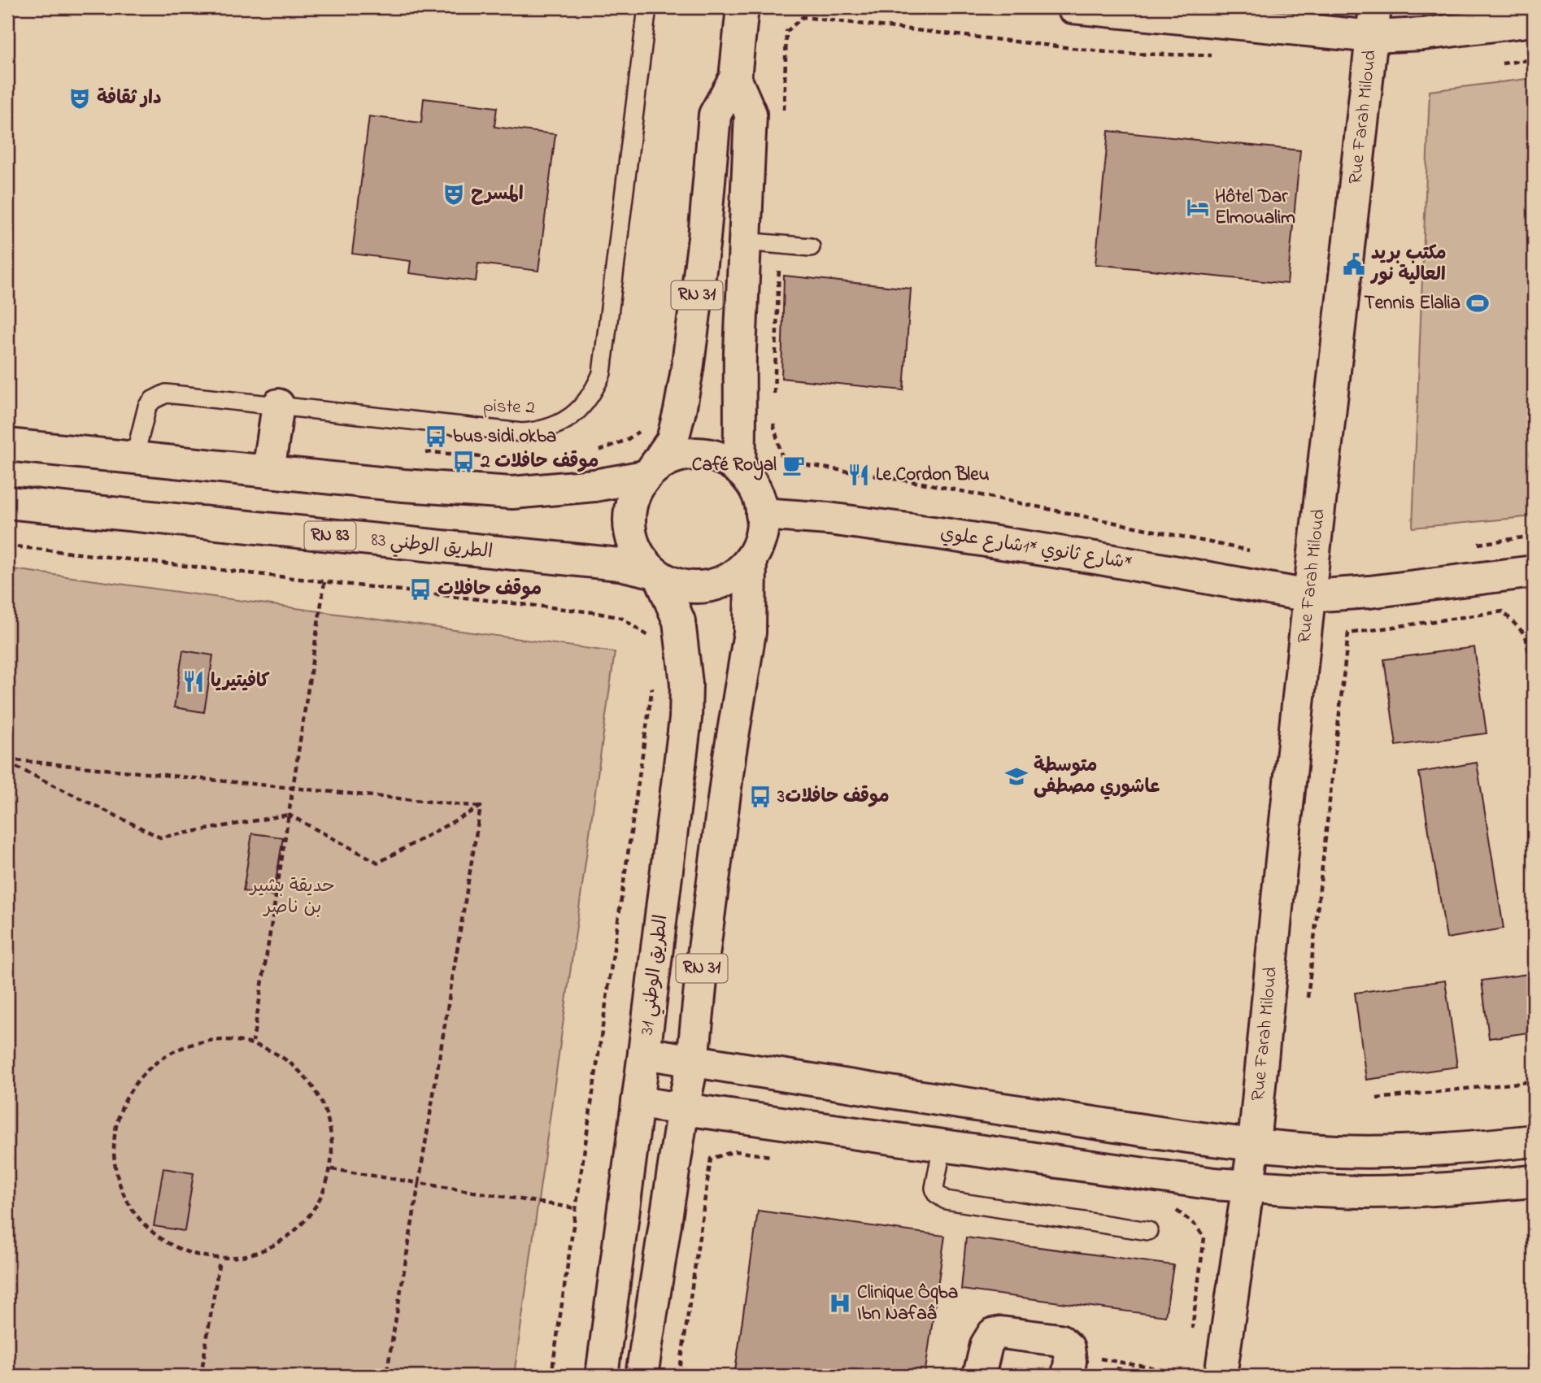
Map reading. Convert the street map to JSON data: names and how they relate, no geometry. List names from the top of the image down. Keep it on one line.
{"streets":{"main road":["Rue Farah Miloud","RN 31","RN 83","الطريق الوطني 83","شارع ثانوي *1شارع علوي*","الطريق الوطني 31"],"lane":["piste 2"]},"crossings":[["Rue Farah Miloud","شارع ثانوي *1شارع علوي*"],["RN 31","الطريق الوطني 83"],["RN 31","شارع ثانوي *1شارع علوي*"],["RN 31","الطريق الوطني 31"],["الطريق الوطني 83","شارع ثانوي *1شارع علوي*"],["الطريق الوطني 83","الطريق الوطني 31"],["شارع ثانوي *1شارع علوي*","الطريق الوطني 31"]],"parks":["حديقة بشير بن ناصر"],"places":{"theatre":["دار ثقافة","المسرح"],"hotel":["Hôtel Dar Elmoualim"],"public building":["مكتب بريد العالية نور"],"sports":["Tennis Elalia"],"bus stop":["bus sidi okba","موقف حافلات 2","موقف حافلات","موقف حافلات3"],"cafe":["Café Royal"],"restaurant":["Le Cordon Bleu","كافيتيريا"],"school or university":["متوسطة عاشوري مصطفى"],"hospital":["Clinique Ôqba Ibn Nafaâ"]}}
